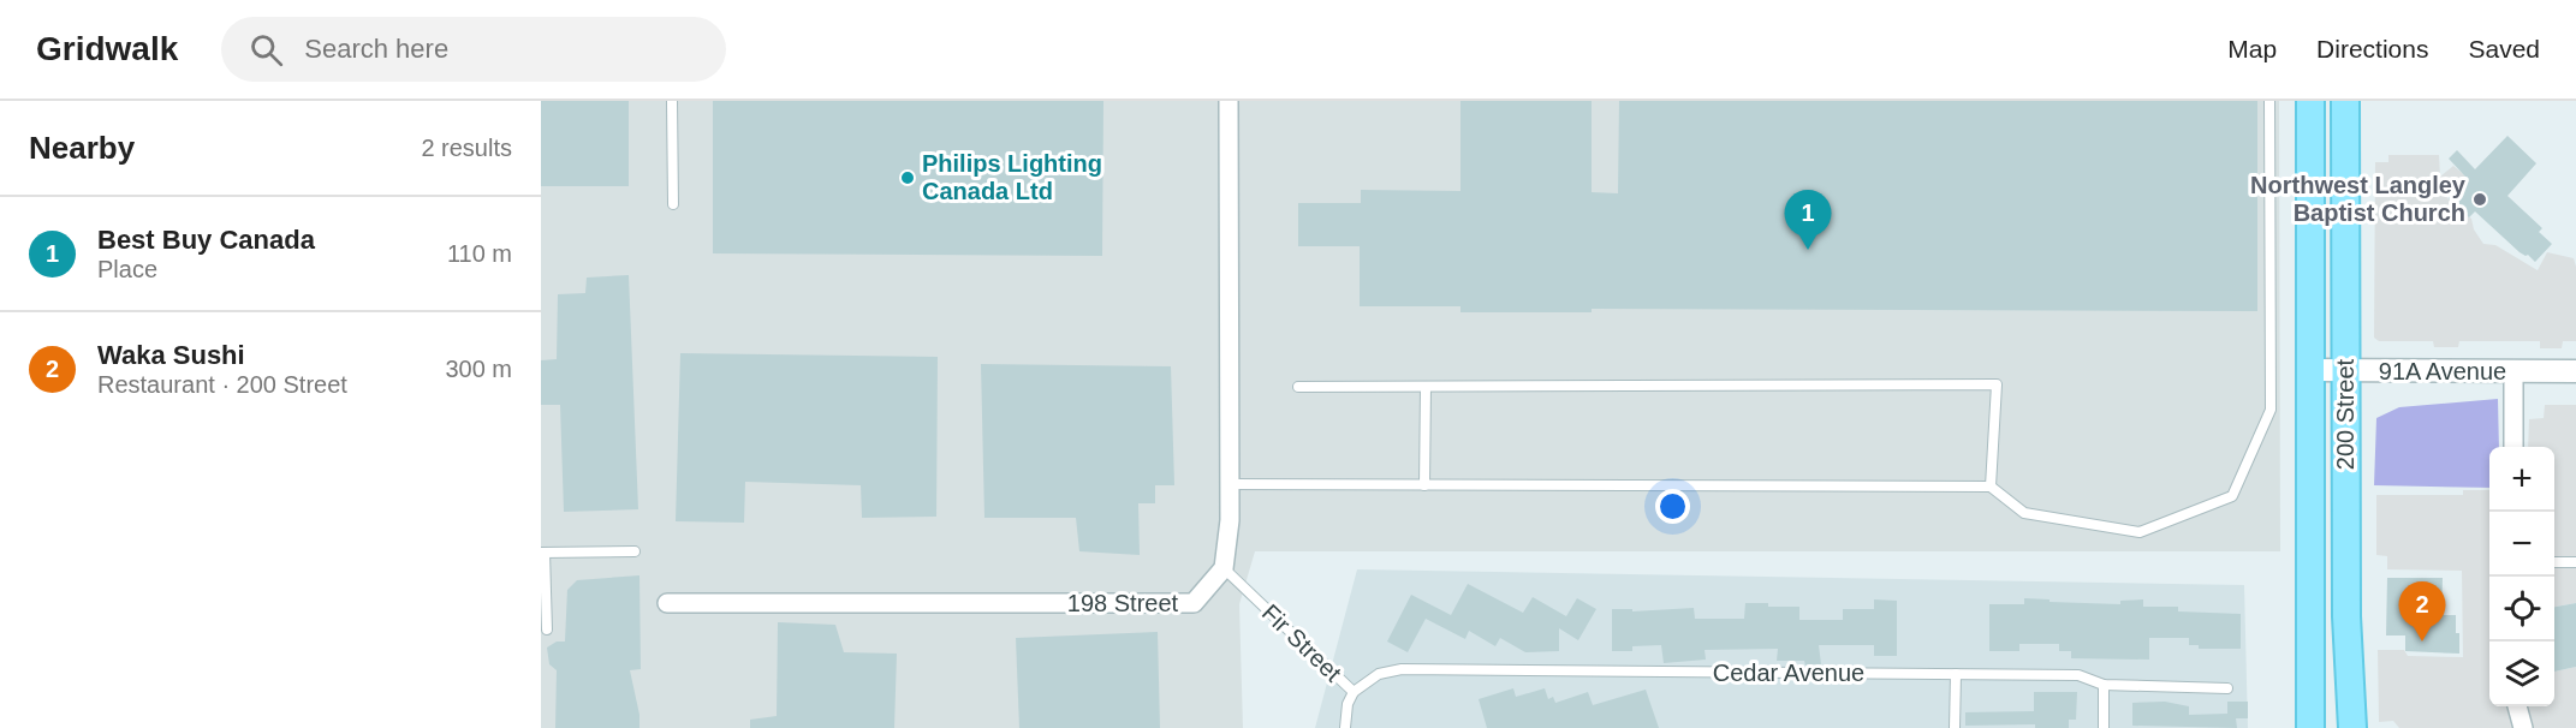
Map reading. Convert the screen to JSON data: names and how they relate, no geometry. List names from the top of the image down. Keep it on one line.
{"streets":{"main road":["200 Street"],"street":["91A Avenue","198 Street"],"lane":["Fir Street","Cedar Avenue"]},"crossings":[["91A Avenue","200 Street"],["198 Street","Fir Street"],["Fir Street","Cedar Avenue"]],"places":["Philips Lighting Canada Ltd","Northwest Langley Baptist Church"],"page":{"header":"Gridwalk","search":"Search here","nav":["Map","Directions","Saved"],"heading":["Nearby","2 results"],"pins":["1","2"],"list":[{"mark":"1","name":"Best Buy Canada","note":"Place","value":"110 m"},{"mark":"2","name":"Waka Sushi","note":"Restaurant · 200 Street","value":"300 m"}],"map_buttons":["+","−"]}}
